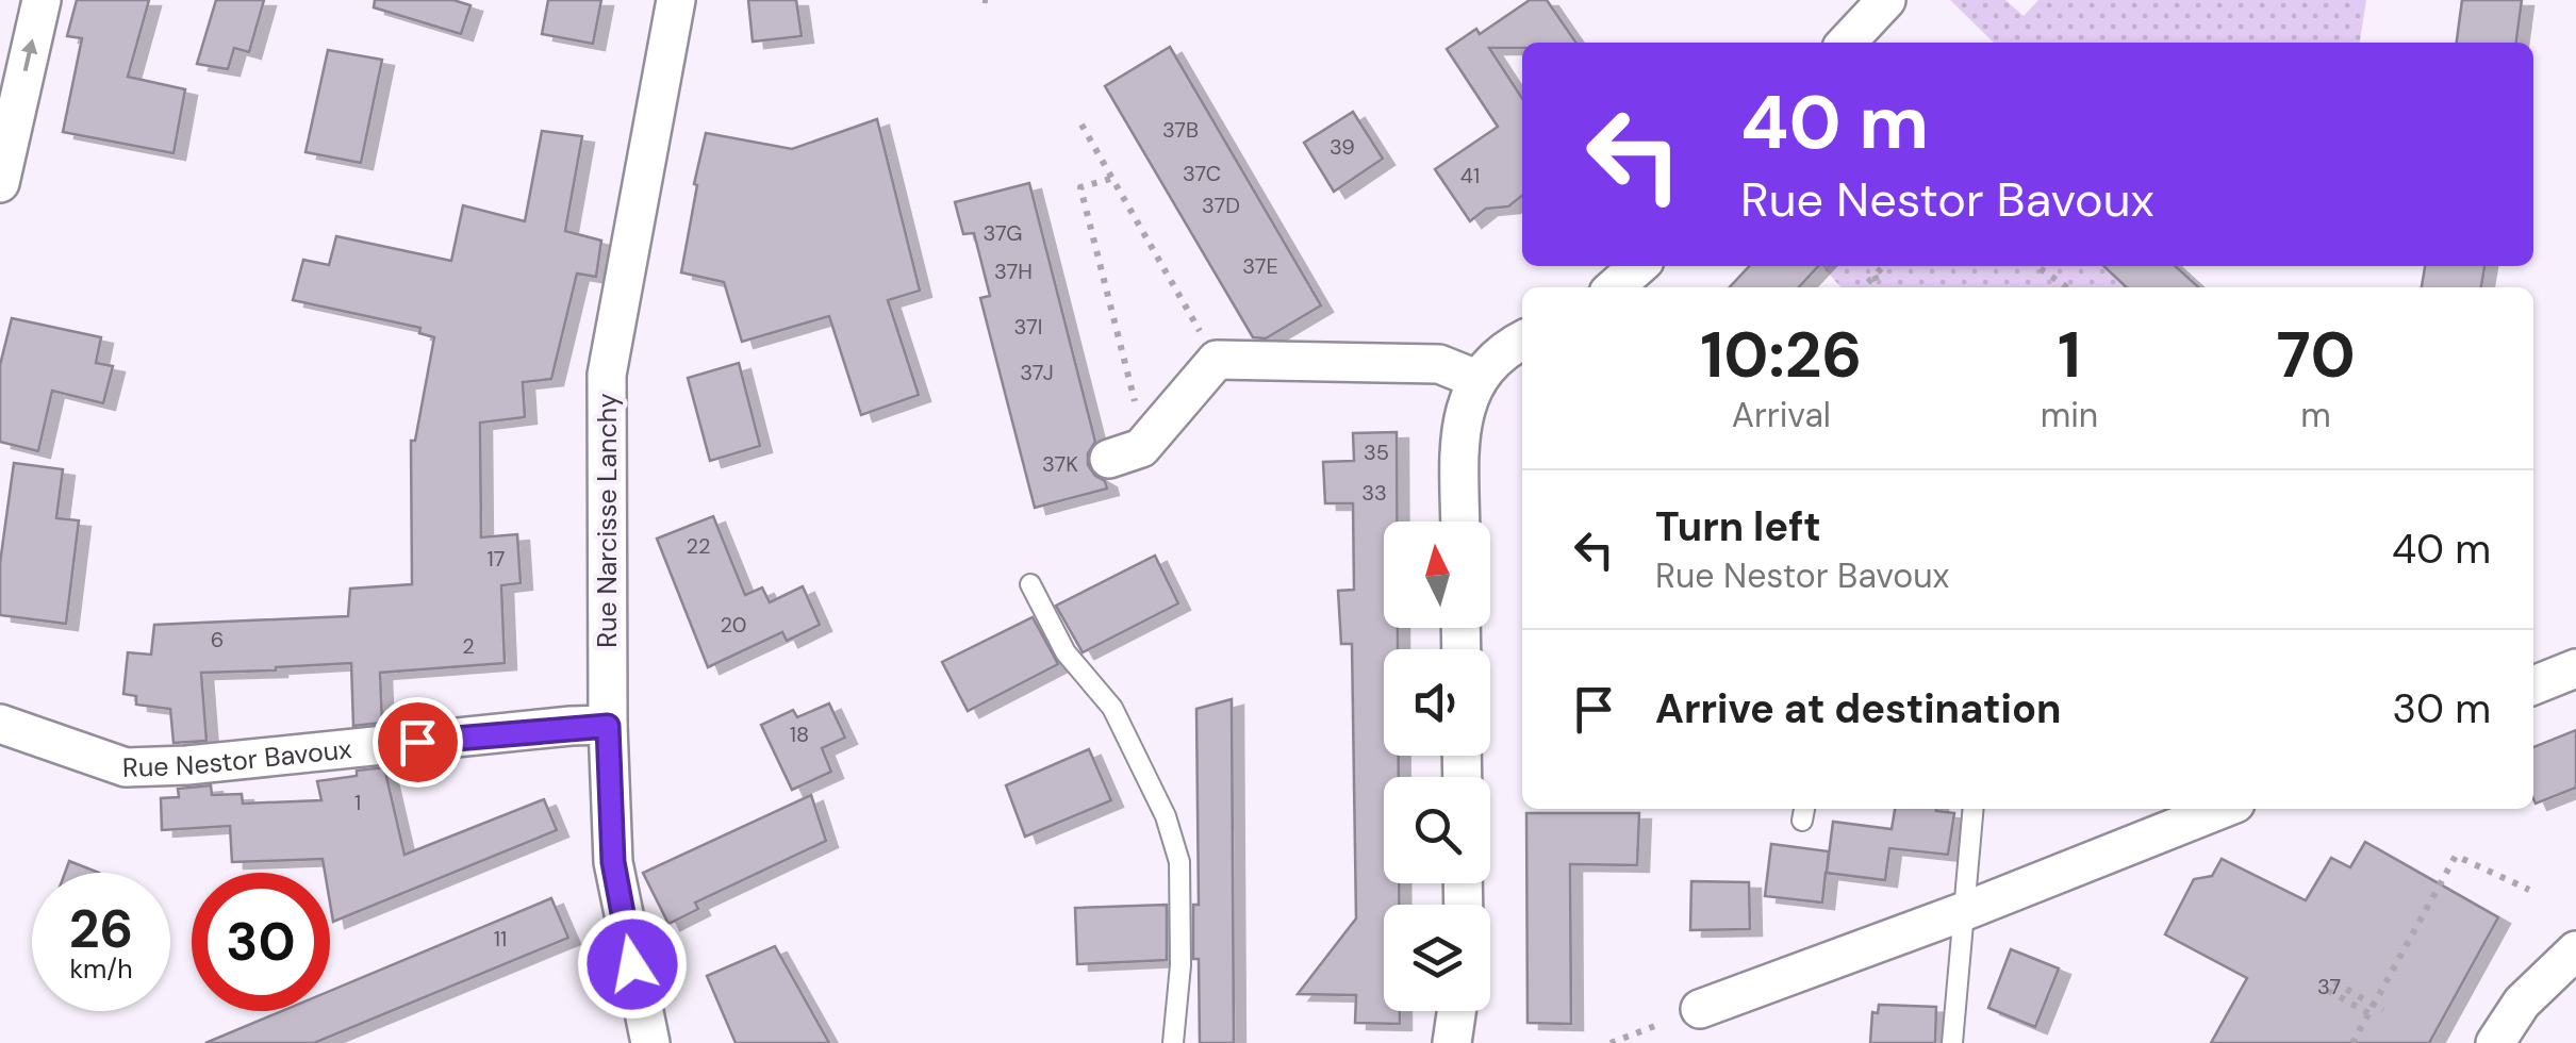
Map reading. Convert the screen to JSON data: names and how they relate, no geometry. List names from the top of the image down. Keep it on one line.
{"streets":{"street":["Rue Narcisse Lanchy","Rue Nestor Bavoux"]},"crossings":[["Rue Narcisse Lanchy","Rue Nestor Bavoux"]],"house_numbers":["37B","39","37C","41","37D","37G","37E","37H","37I","37J","35","37K","33","22","17","20","6","2","18","1","11","37"],"north":"top","page":{"turn":["40 m","Rue Nestor Bavoux"],"eta":["10:26","Arrival","1","min","70","m"],"list":[{"name":"Turn left","note":"Rue Nestor Bavoux","value":"40 m"},{"name":"Arrive at destination","value":"30 m"}],"speed":"26 km/h","limit":"30"}}
